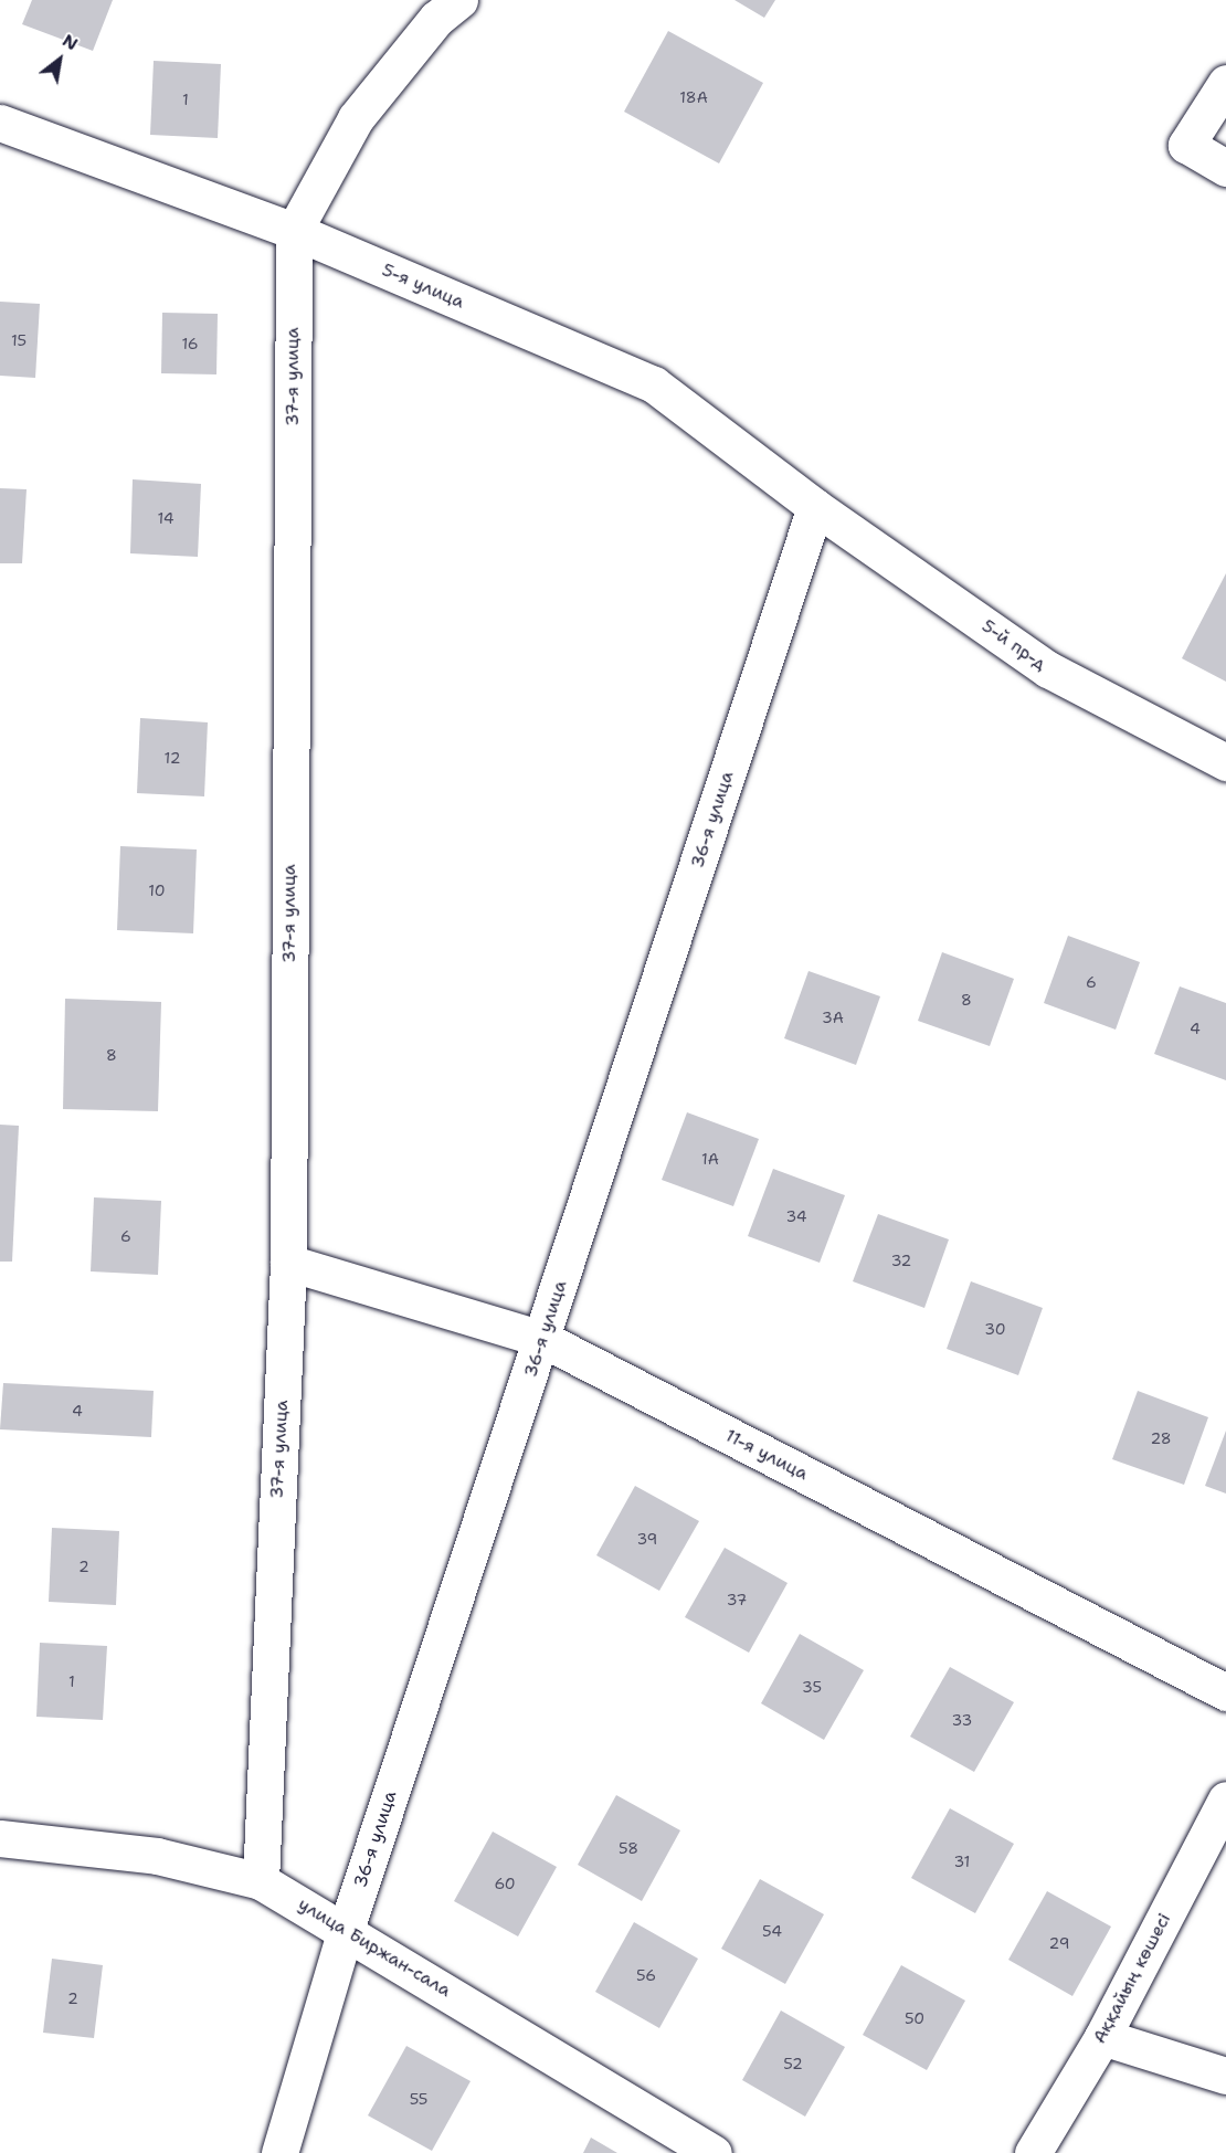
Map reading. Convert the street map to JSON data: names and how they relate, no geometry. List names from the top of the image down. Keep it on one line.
{"streets":{"street":["5-я улица","37-я улица","5-й пр-д","36-я улица","11-я улица","улица Биржан-сала","Аққайың көшесі"]},"crossings":[["5-я улица","37-я улица"],["5-я улица","5-й пр-д"],["5-я улица","36-я улица"],["37-я улица","11-я улица"],["37-я улица","улица Биржан-сала"],["5-й пр-д","36-я улица"],["36-я улица","11-я улица"],["36-я улица","улица Биржан-сала"]],"house_numbers":["18А","1","15","16","14","12","10","6","8","3А","4","8","1А","34","6","32","30","4","28","39","2","37","1","35","33","58","31","60","54","29","56","2","50","52","55"],"north":"top right"}
